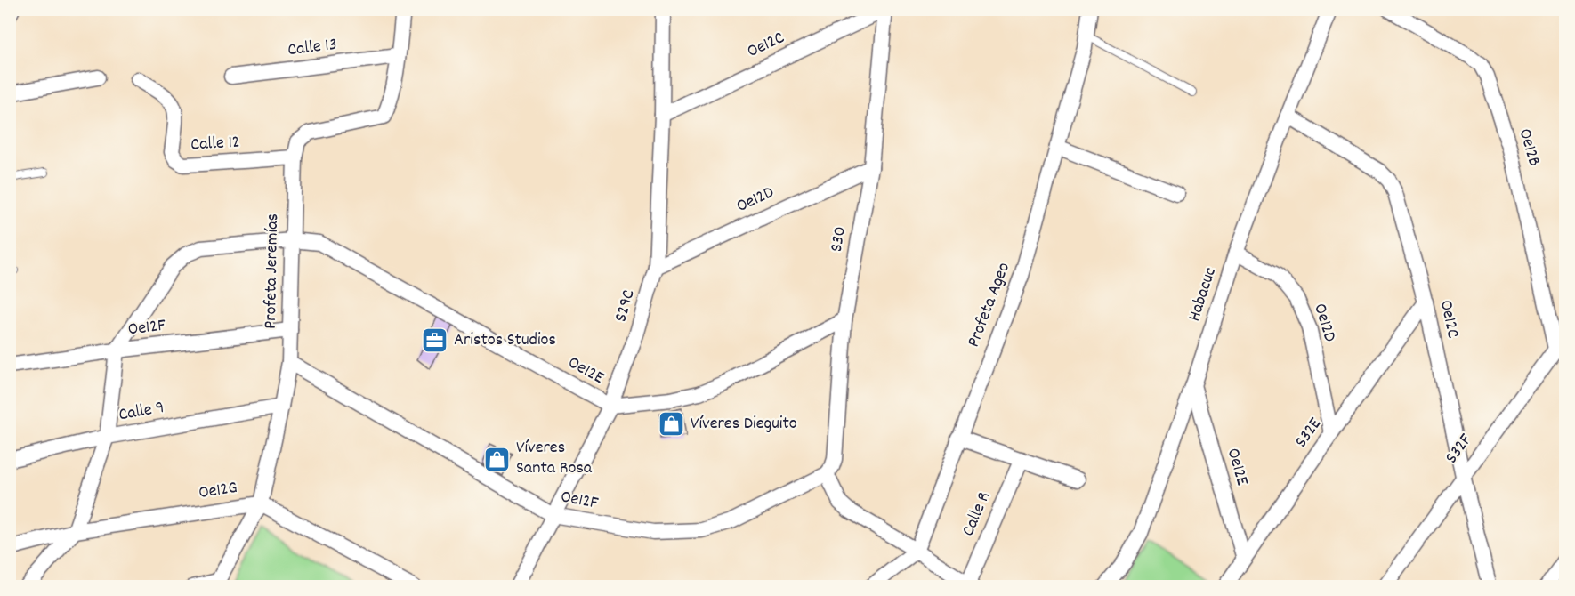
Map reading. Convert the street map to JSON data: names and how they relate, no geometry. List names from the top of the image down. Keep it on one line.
{"streets":{"street":["Oe12C","Calle 13","Calle 12","Oe12B","Oe12D","S30","Profeta Jeremías","Habacuc","Profeta Ageo","S29C","Oe12F","Oe12E","Calle 9","S32E","S32F","Oe12G","Calle R"]},"crossings":[["Oe12C","S30"],["Oe12C","Habacuc"],["Oe12C","S29C"],["Oe12C","S32E"],["Oe12C","S32F"],["Calle 13","Profeta Jeremías"],["Calle 12","Profeta Jeremías"],["Oe12B","S32F"],["Oe12D","S30"],["Oe12D","Habacuc"],["Oe12D","S29C"],["Oe12D","S32E"],["S30","Oe12F"],["S30","Oe12E"],["Profeta Jeremías","Oe12F"],["Profeta Jeremías","Oe12E"],["Profeta Jeremías","Calle 9"],["Profeta Jeremías","Oe12G"],["Habacuc","Oe12E"],["S29C","Oe12F"],["S29C","Oe12E"],["Oe12F","Oe12E"],["Oe12E","S32E"]],"places":{"office":["Aristos Studios"],"shop":["Víveres Dieguito","Víveres Santa Rosa"]}}
